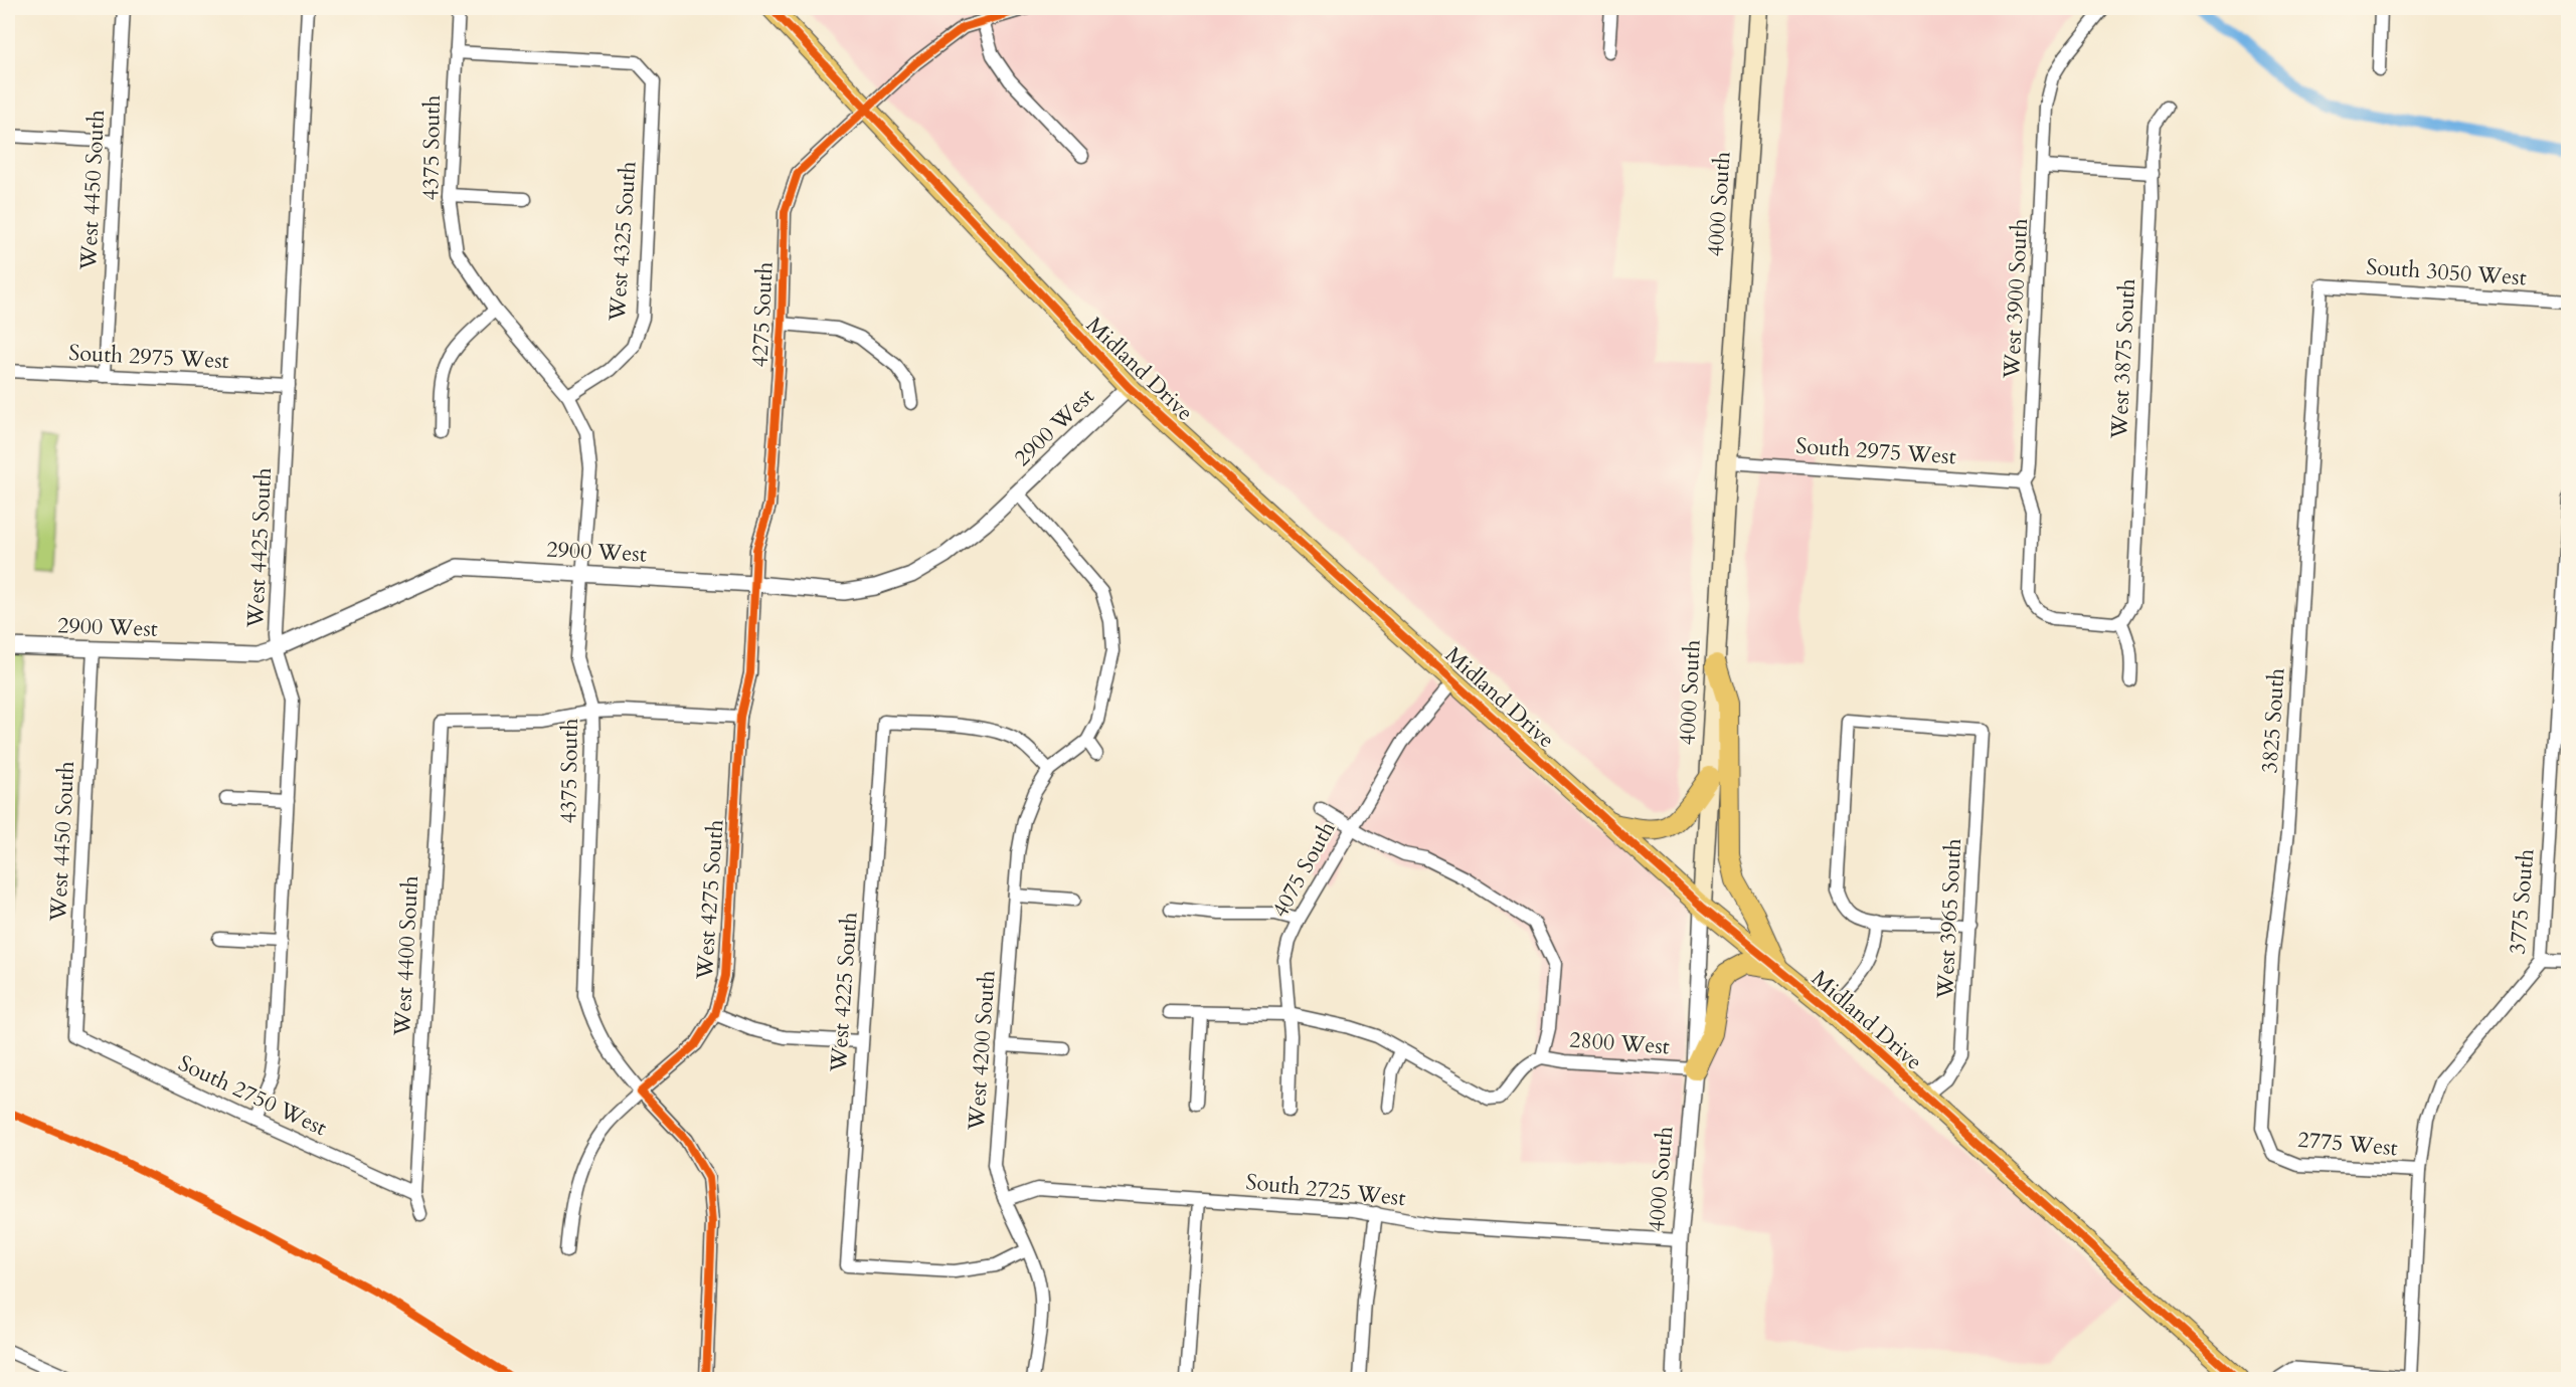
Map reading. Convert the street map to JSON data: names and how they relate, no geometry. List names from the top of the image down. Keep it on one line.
{"streets":{"main road":["4000 South","Midland Drive"],"street":["4375 South","West 4450 South","West 4325 South","South 3050 West","West 3900 South","4275 South","South 2975 West","West 3875 South","2900 West","West 4425 South","3825 South","4075 South","West 4275 South","3775 South","West 3965 South","West 4400 South","West 4225 South","2800 West","West 4200 South","South 2750 West","2775 West","South 2725 West"]},"crossings":[["4375 South","West 4325 South"],["4375 South","2900 West"],["4375 South","West 4275 South"],["4375 South","West 4400 South"],["West 4450 South","South 2975 West"],["West 4450 South","2900 West"],["West 4450 South","South 2750 West"],["4000 South","South 2975 West"],["4000 South","Midland Drive"],["4000 South","2800 West"],["4000 South","South 2725 West"],["South 3050 West","3825 South"],["West 3900 South","South 2975 West"],["4275 South","Midland Drive"],["4275 South","West 4275 South"],["South 2975 West","West 4425 South"],["Midland Drive","2900 West"],["Midland Drive","4075 South"],["Midland Drive","West 3965 South"],["2900 West","West 4425 South"],["2900 West","West 4275 South"],["2900 West","West 4200 South"],["West 4425 South","South 2750 West"],["3825 South","2775 West"],["3775 South","2775 West"],["West 4400 South","South 2750 West"],["West 4225 South","West 4200 South"],["West 4200 South","South 2725 West"]]}
